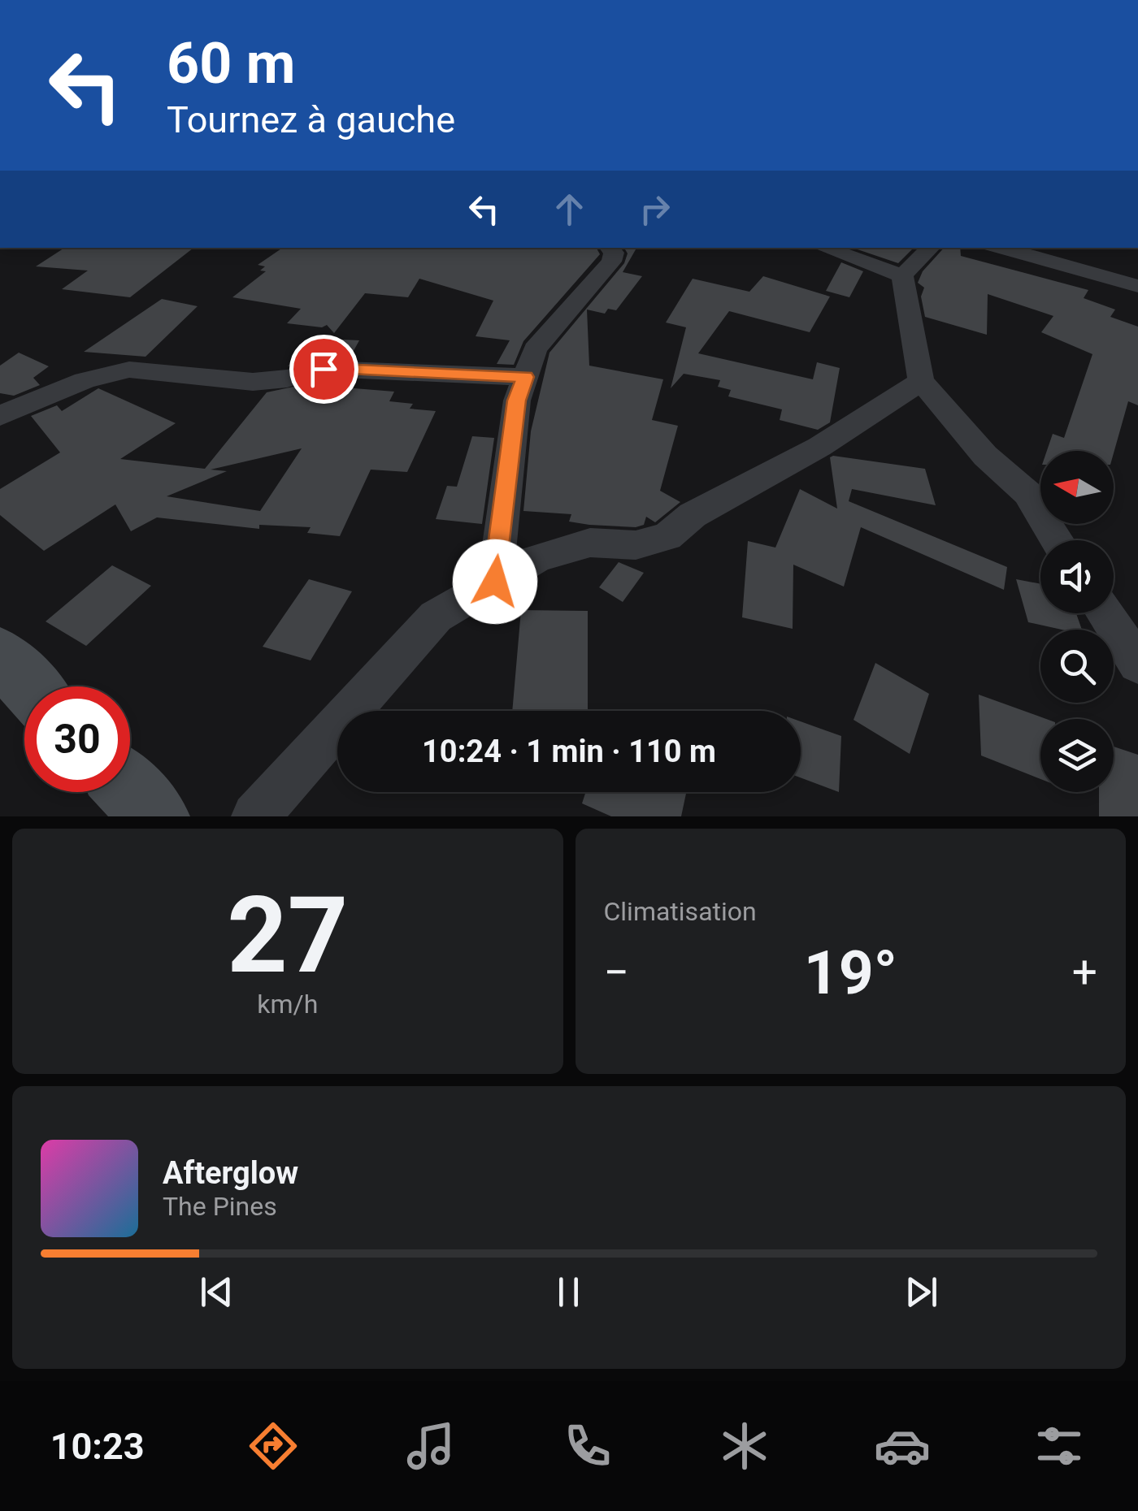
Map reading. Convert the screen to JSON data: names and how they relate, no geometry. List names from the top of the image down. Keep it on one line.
{"north":"left","page":{"turn":["60 m","Tournez à gauche"],"limit":"30","trip":"10:24 · 1 min · 110 m","tile":[["27","km/h"],"Climatisation"],"heat":["−","19°","+"],"song":["Afterglow","The Pines"],"tabs":"10:23"}}
